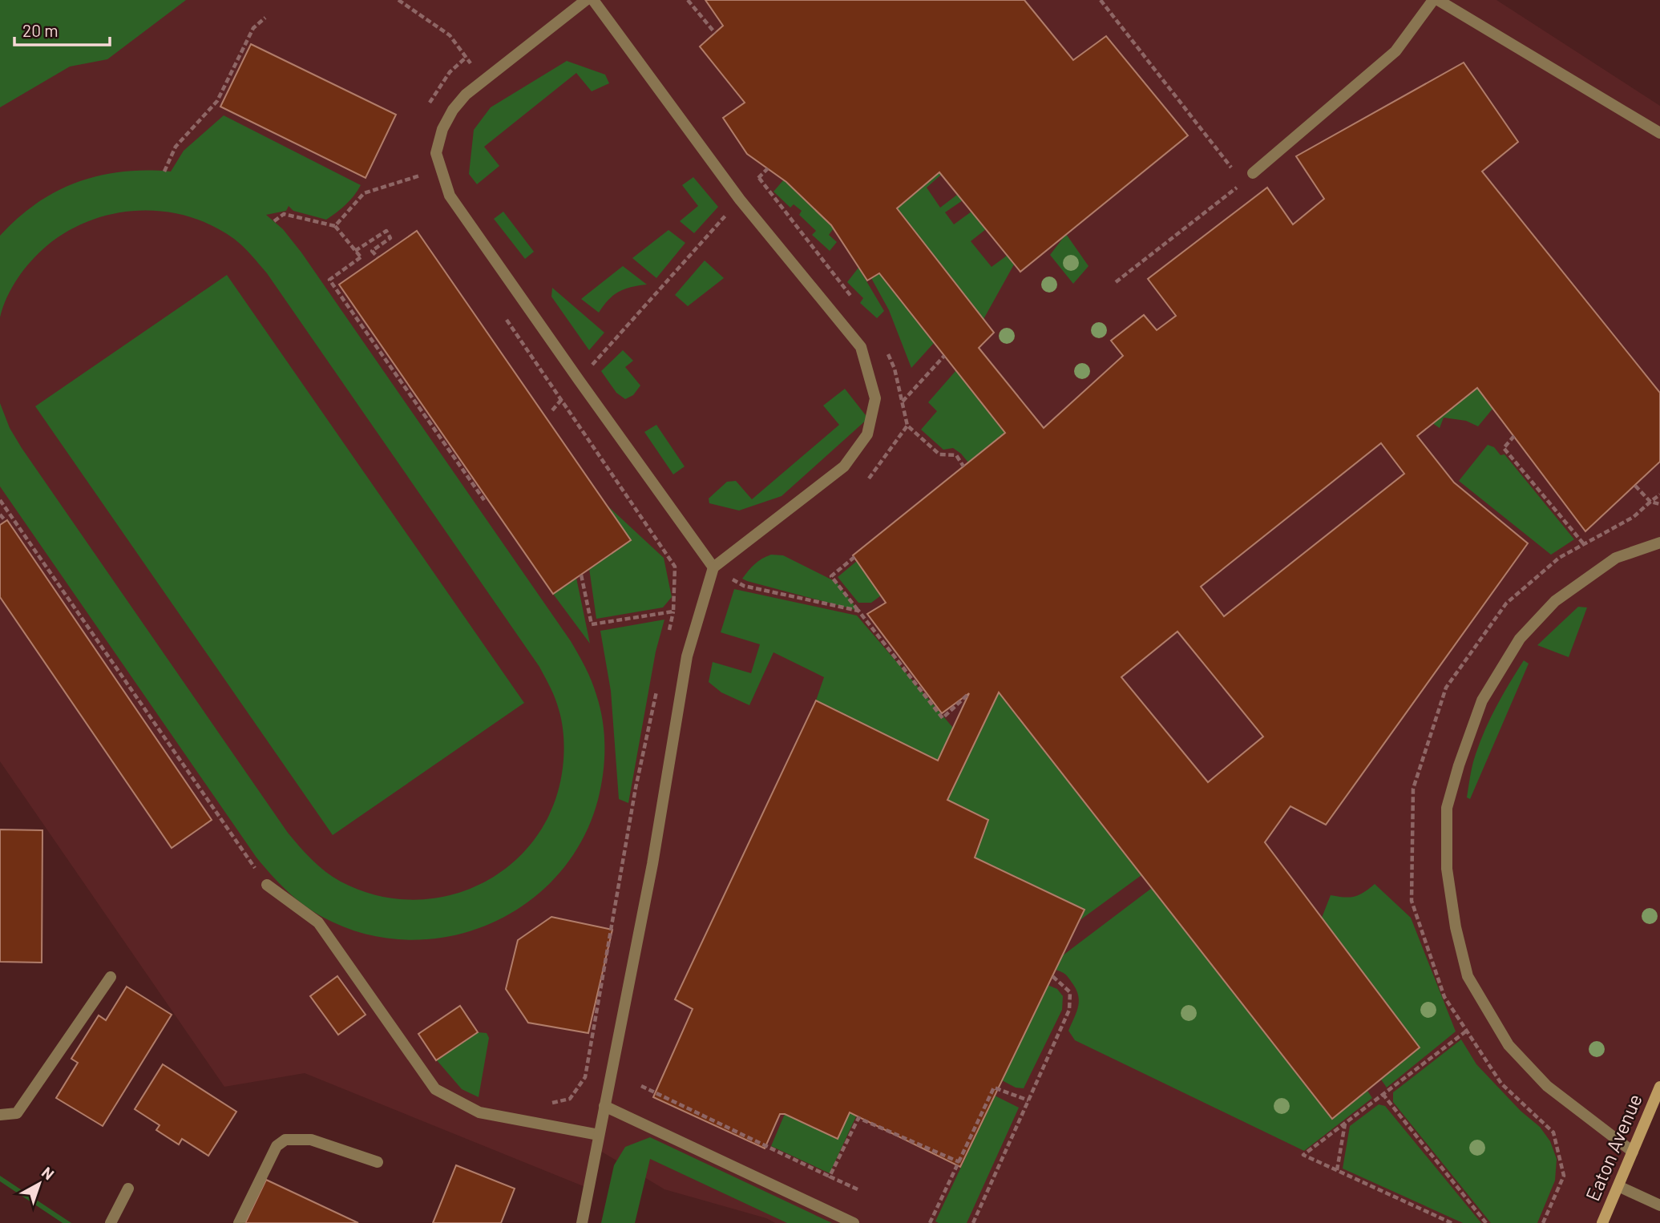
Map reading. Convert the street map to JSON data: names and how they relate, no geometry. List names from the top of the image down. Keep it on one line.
{"streets":{"street":["Eaton Avenue"]},"scale_bar":"20 m","north":"top right"}
